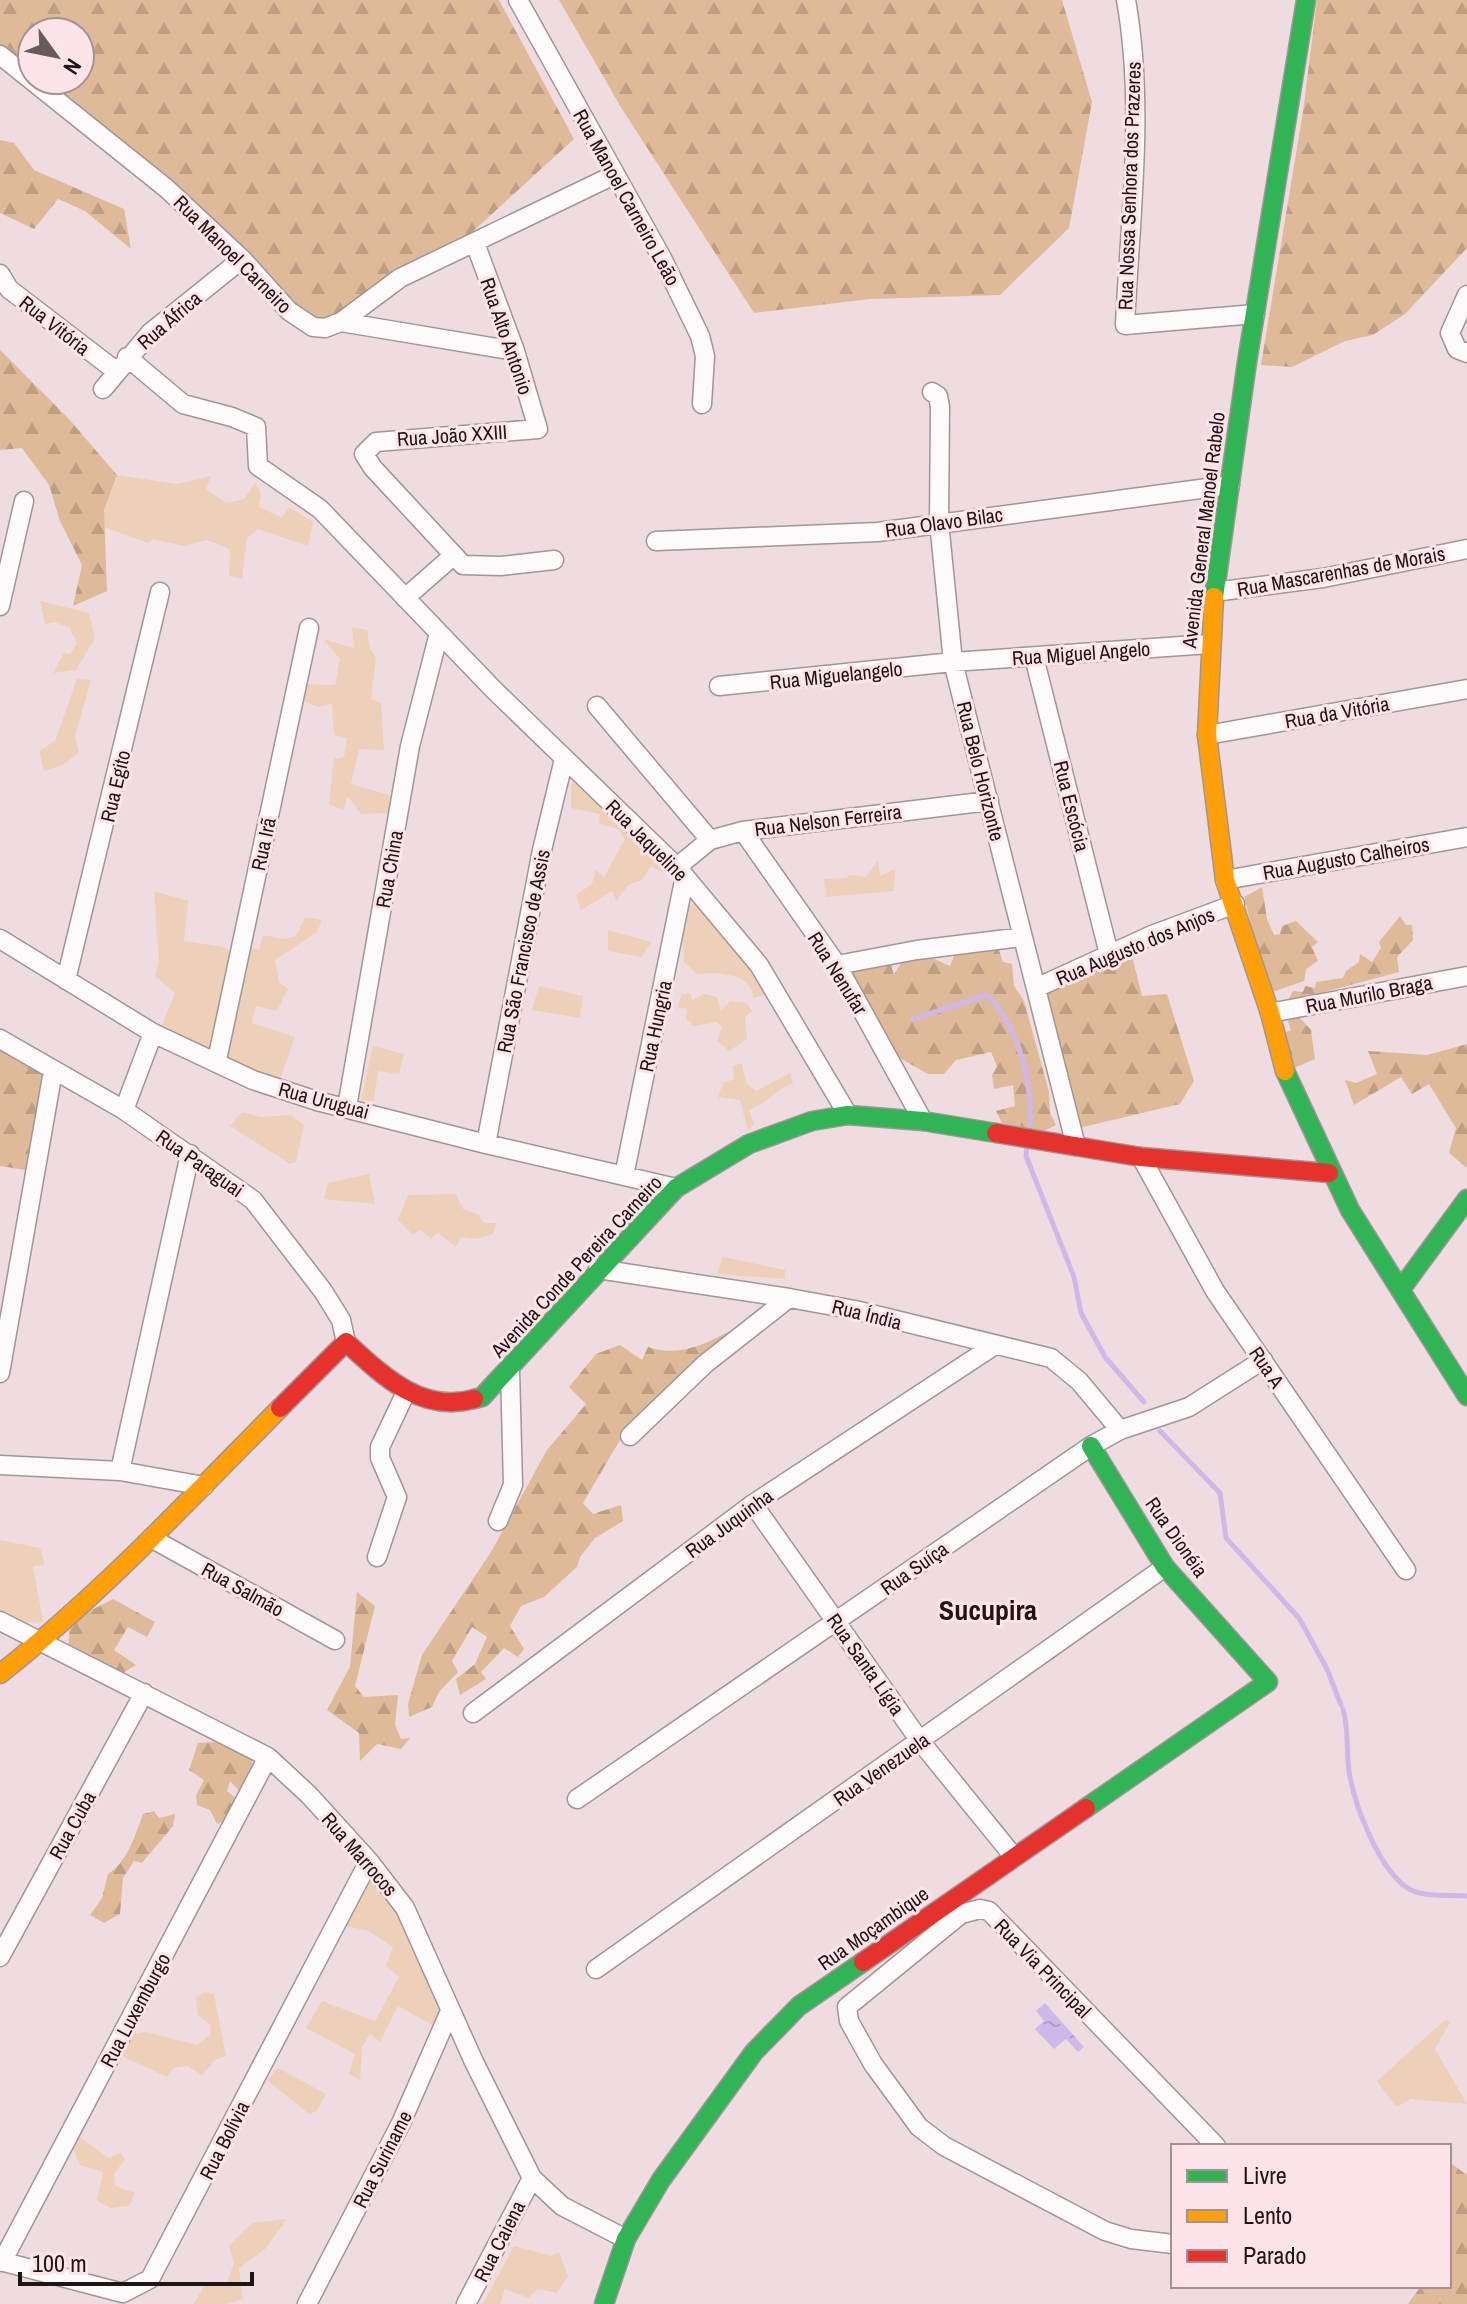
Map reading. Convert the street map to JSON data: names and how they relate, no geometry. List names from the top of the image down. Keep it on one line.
{"streets":{"main road":["Avenida General Manoel Rabelo","Avenida Conde Pereira Carneiro","Rua Dionéia","Rua Moçambique"],"street":["Rua Nossa Senhora dos Prazeres","Rua Manoel Carneiro Leão","Rua Manoel Carneiro","Rua África","Rua Vitória","Rua Alto Antonio","Rua João XXIII","Rua Olavo Bilac","Rua Mascarenhas de Morais","Rua Miguel Angelo","Rua Miguelangelo","Rua da Vitória","Rua Belo Horizonte","Rua Egito","Rua Escócia","Rua Nelson Ferreira","Rua Jaqueline","Rua Irã","Rua Augusto Calheiros","Rua China","Rua Augusto dos Anjos","Rua São Francisco de Assis","Rua Nenufar","Rua Murilo Braga","Rua Hungria","Rua Uruguai","Rua Paraguai","Rua Índia","Rua A","Rua Juquinha","Rua Suíça","Rua Salmão","Rua Santa Lígia","Rua Venezuela","Rua Cuba","Rua Marrocos","Rua Via Principal","Rua Luxemburgo","Rua Bolívia","Rua Suriname","Rua Caiena"]},"crossings":[["Rua Nossa Senhora dos Prazeres","Avenida General Manoel Rabelo"],["Rua Manoel Carneiro","Rua África"],["Rua Manoel Carneiro","Rua Alto Antonio"],["Rua África","Rua Vitória"],["Rua Vitória","Rua Jaqueline"],["Rua Alto Antonio","Rua João XXIII"],["Rua Olavo Bilac","Avenida General Manoel Rabelo"],["Rua Olavo Bilac","Rua Belo Horizonte"],["Avenida General Manoel Rabelo","Rua Mascarenhas de Morais"],["Avenida General Manoel Rabelo","Rua Miguel Angelo"],["Avenida General Manoel Rabelo","Rua da Vitória"],["Avenida General Manoel Rabelo","Rua Augusto Calheiros"],["Avenida General Manoel Rabelo","Rua Augusto dos Anjos"],["Avenida General Manoel Rabelo","Rua Murilo Braga"],["Avenida General Manoel Rabelo","Avenida Conde Pereira Carneiro"],["Rua Miguel Angelo","Rua Miguelangelo"],["Rua Miguel Angelo","Rua Belo Horizonte"],["Rua Miguel Angelo","Rua Escócia"],["Rua Miguelangelo","Rua Belo Horizonte"],["Rua Belo Horizonte","Rua Nelson Ferreira"],["Rua Belo Horizonte","Rua Augusto dos Anjos"],["Rua Belo Horizonte","Avenida Conde Pereira Carneiro"],["Rua Egito","Rua Uruguai"],["Rua Escócia","Rua Augusto dos Anjos"],["Rua Nelson Ferreira","Rua Jaqueline"],["Rua Nelson Ferreira","Rua Nenufar"],["Rua Nelson Ferreira","Rua Hungria"],["Rua Jaqueline","Rua China"],["Rua Jaqueline","Rua São Francisco de Assis"],["Rua Jaqueline","Rua Hungria"],["Rua Jaqueline","Avenida Conde Pereira Carneiro"],["Rua Irã","Rua Uruguai"],["Rua China","Rua Uruguai"],["Rua São Francisco de Assis","Rua Uruguai"],["Rua Nenufar","Avenida Conde Pereira Carneiro"],["Rua Hungria","Rua Uruguai"],["Rua Uruguai","Avenida Conde Pereira Carneiro"],["Rua Paraguai","Avenida Conde Pereira Carneiro"],["Avenida Conde Pereira Carneiro","Rua A"],["Rua Índia","Rua Juquinha"],["Rua Índia","Rua Suíça"],["Rua A","Rua Suíça"],["Rua Juquinha","Rua Santa Lígia"],["Rua Dionéia","Rua Suíça"],["Rua Dionéia","Rua Venezuela"],["Rua Dionéia","Rua Moçambique"],["Rua Suíça","Rua Santa Lígia"],["Rua Santa Lígia","Rua Venezuela"],["Rua Santa Lígia","Rua Moçambique"],["Rua Cuba","Rua Marrocos"],["Rua Marrocos","Rua Moçambique"],["Rua Marrocos","Rua Luxemburgo"],["Rua Marrocos","Rua Bolívia"],["Rua Marrocos","Rua Suriname"],["Rua Marrocos","Rua Caiena"],["Rua Luxemburgo","Rua Bolívia"]],"districts":["Sucupira"],"legend":["Livre","Lento","Parado"],"scale_bar":"100 m","north":"bottom right"}
